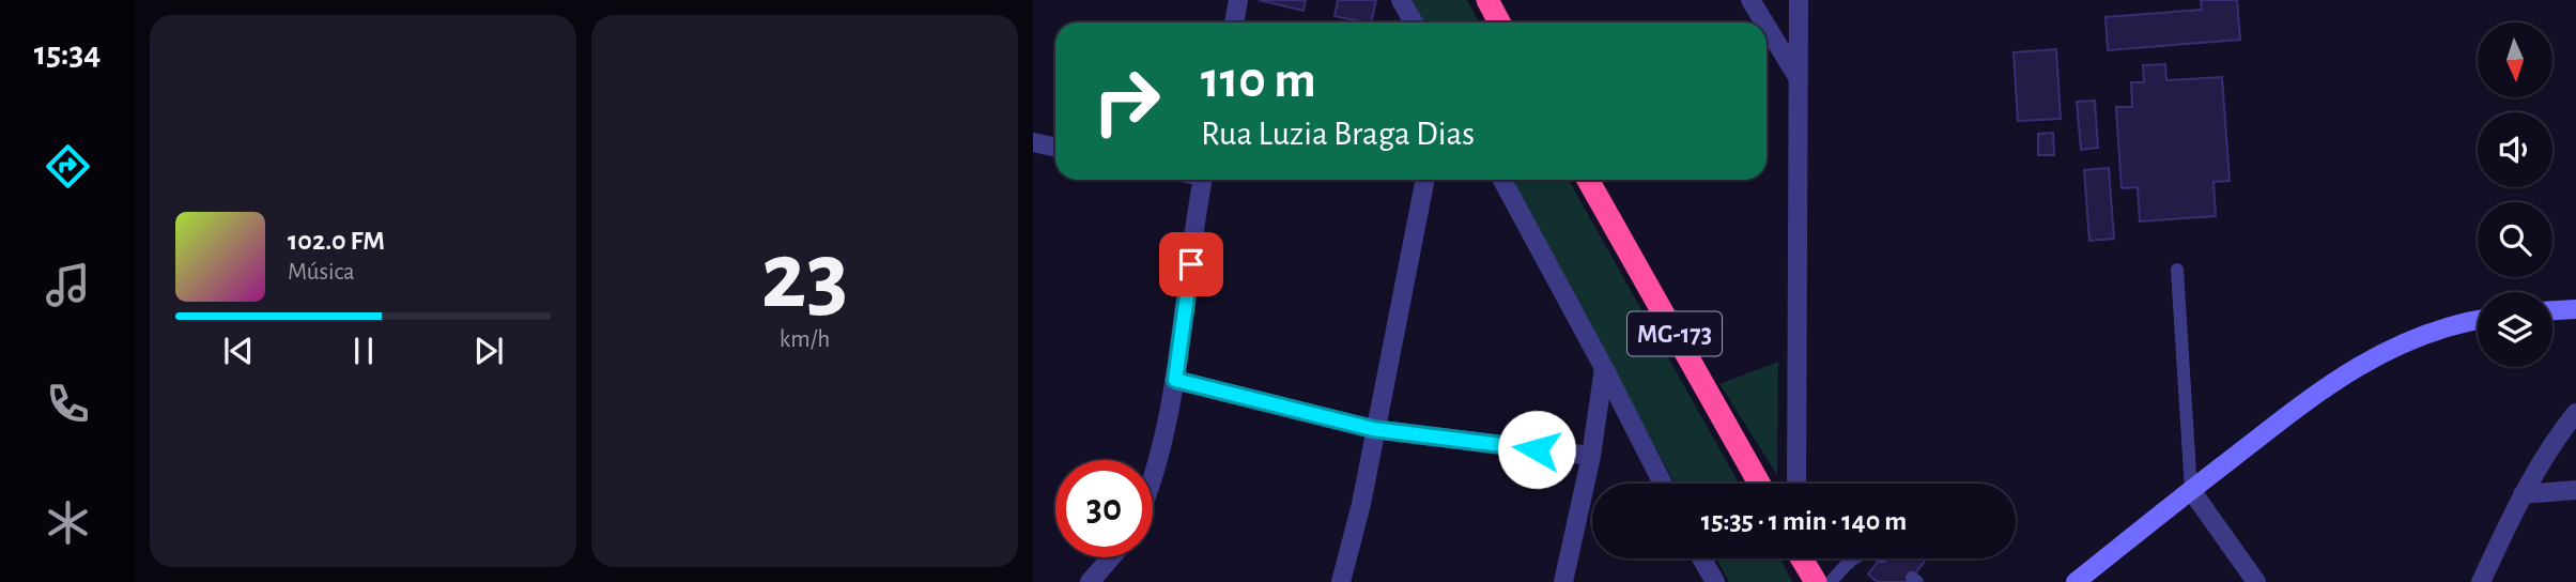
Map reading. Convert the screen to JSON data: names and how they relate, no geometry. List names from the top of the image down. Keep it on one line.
{"streets":{"highway":["MG-173"]},"north":"bottom","page":{"tabs":"15:34","tile":["23","km/h"],"turn":["110 m","Rua Luzia Braga Dias"],"song":["102.0 FM","Música"],"limit":"30","trip":"15:35 · 1 min · 140 m"}}
